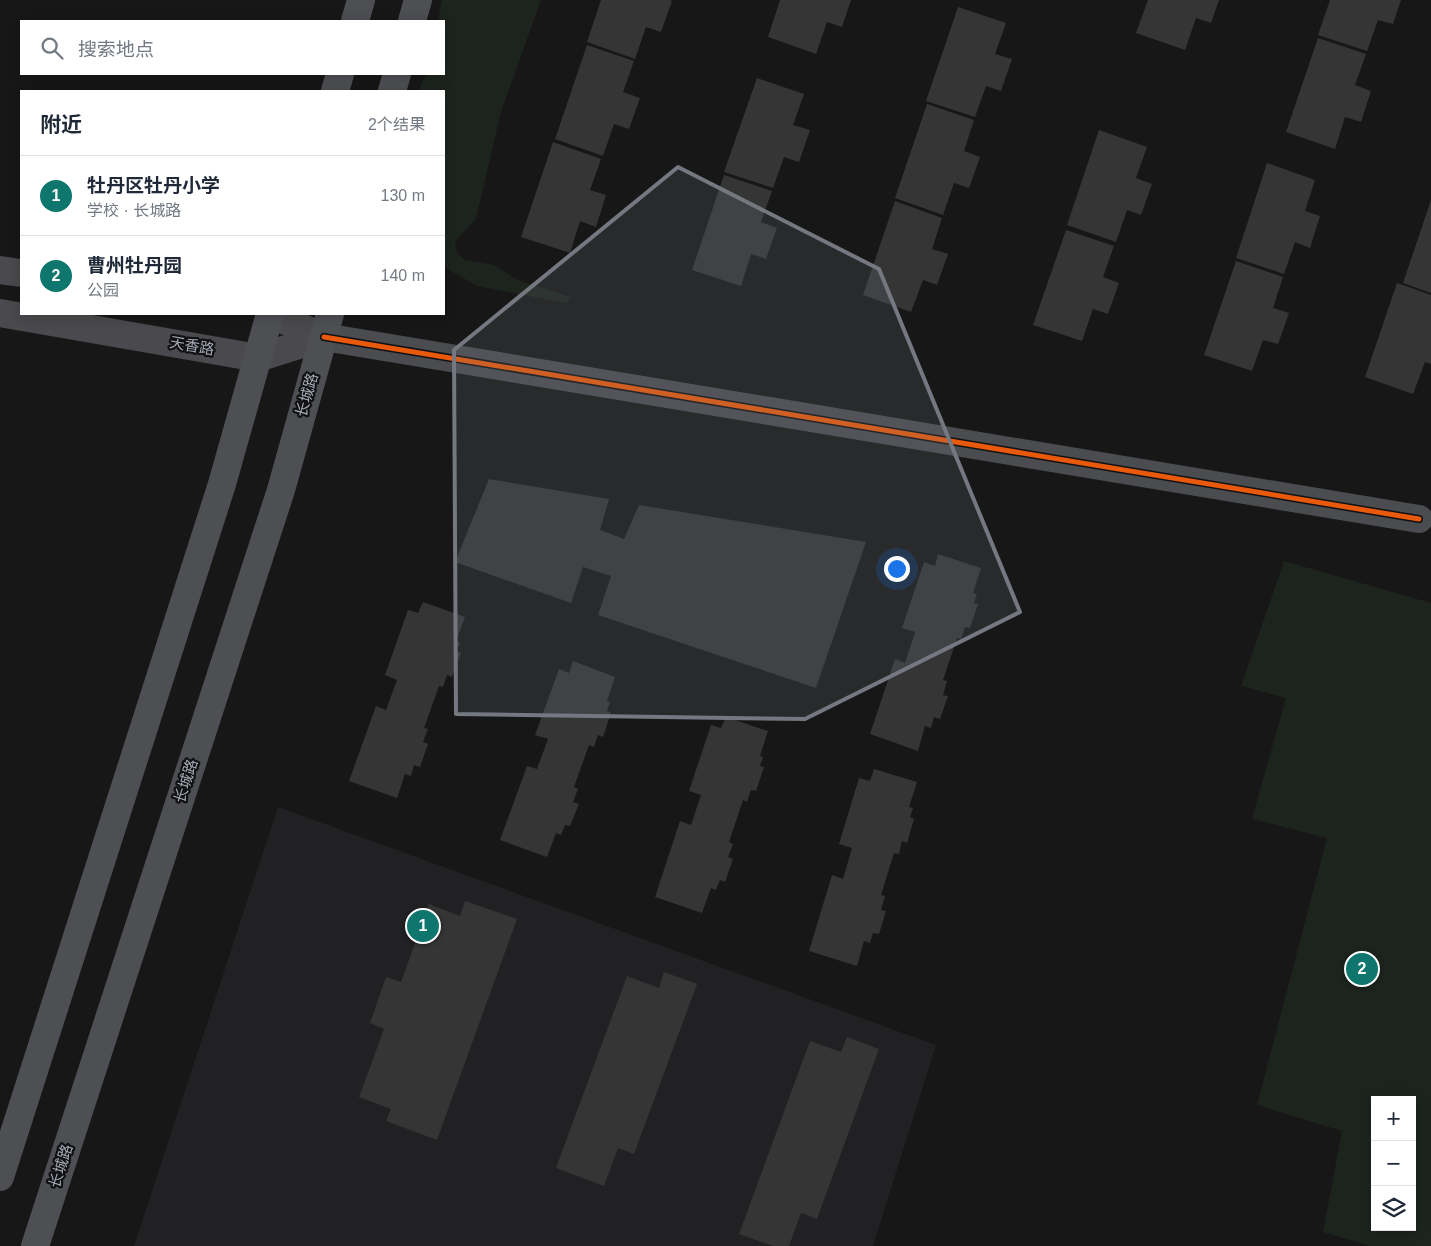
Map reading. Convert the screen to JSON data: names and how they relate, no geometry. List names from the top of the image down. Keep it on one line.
{"streets":{"main road":["天香路","长城路"]},"crossings":[["天香路","长城路"]],"page":{"search":"搜索地点","heading":["附近","2个结果"],"list":[{"mark":"1","name":"牡丹区牡丹小学","note":"学校 · 长城路","value":"130 m"},{"mark":"2","name":"曹州牡丹园","note":"公园","value":"140 m"}],"pins":["1","2"],"map_buttons":["+","−"]}}
